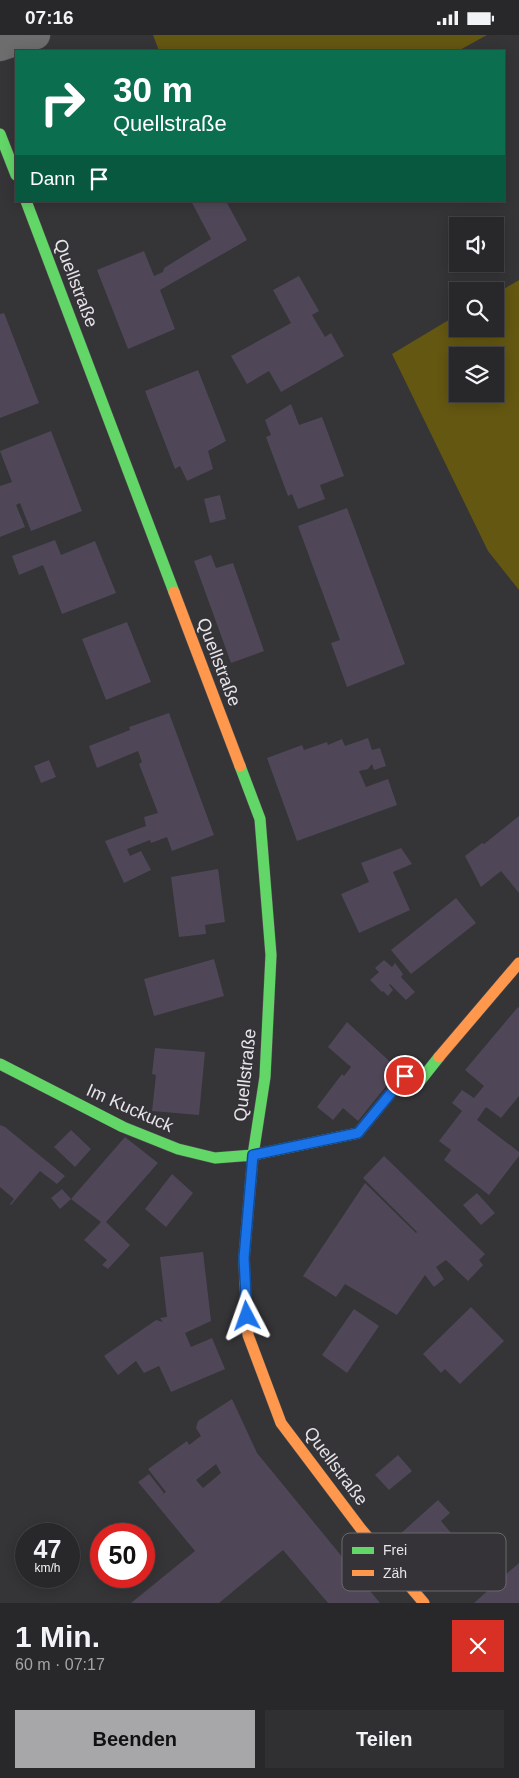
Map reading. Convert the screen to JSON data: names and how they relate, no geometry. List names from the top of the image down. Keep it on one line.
{"streets":{"main road":["Quellstraße","Im Kuckuck"]},"crossings":[["Quellstraße","Im Kuckuck"]],"legend":["Frei","Zäh"],"page":{"status":"07:16","turn":["30 m","Quellstraße"],"then":"Dann","speed":"47 km/h","limit":"50","heading":["1 Min.","60 m · 07:17"],"buttons":["Beenden","Teilen"]}}
